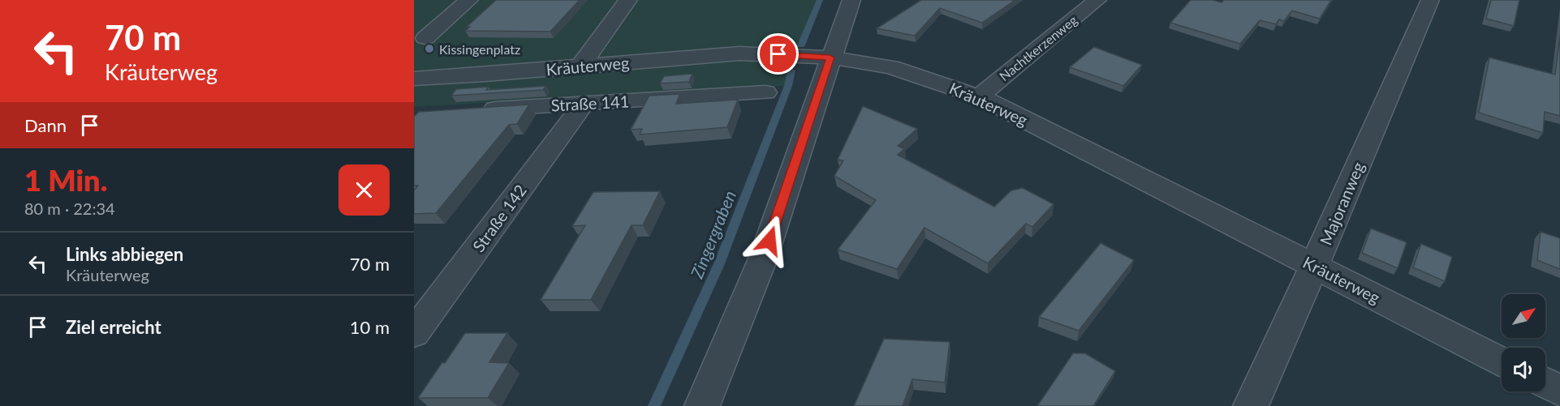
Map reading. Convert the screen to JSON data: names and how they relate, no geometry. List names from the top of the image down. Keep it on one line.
{"streets":{"street":["Nachtkerzenweg","Kräuterweg","Straße 141","Majoranweg","Straße 142"]},"crossings":[["Nachtkerzenweg","Kräuterweg"],["Kräuterweg","Majoranweg"],["Straße 141","Straße 142"]],"water":["Zingergraben"],"places":["Kissingenplatz"],"north":"top right","page":{"turn":["70 m","Kräuterweg"],"then":"Dann","heading":["1 Min.","80 m · 22:34"],"list":[{"name":"Links abbiegen","note":"Kräuterweg","value":"70 m"},{"name":"Ziel erreicht","value":"10 m"}]}}
